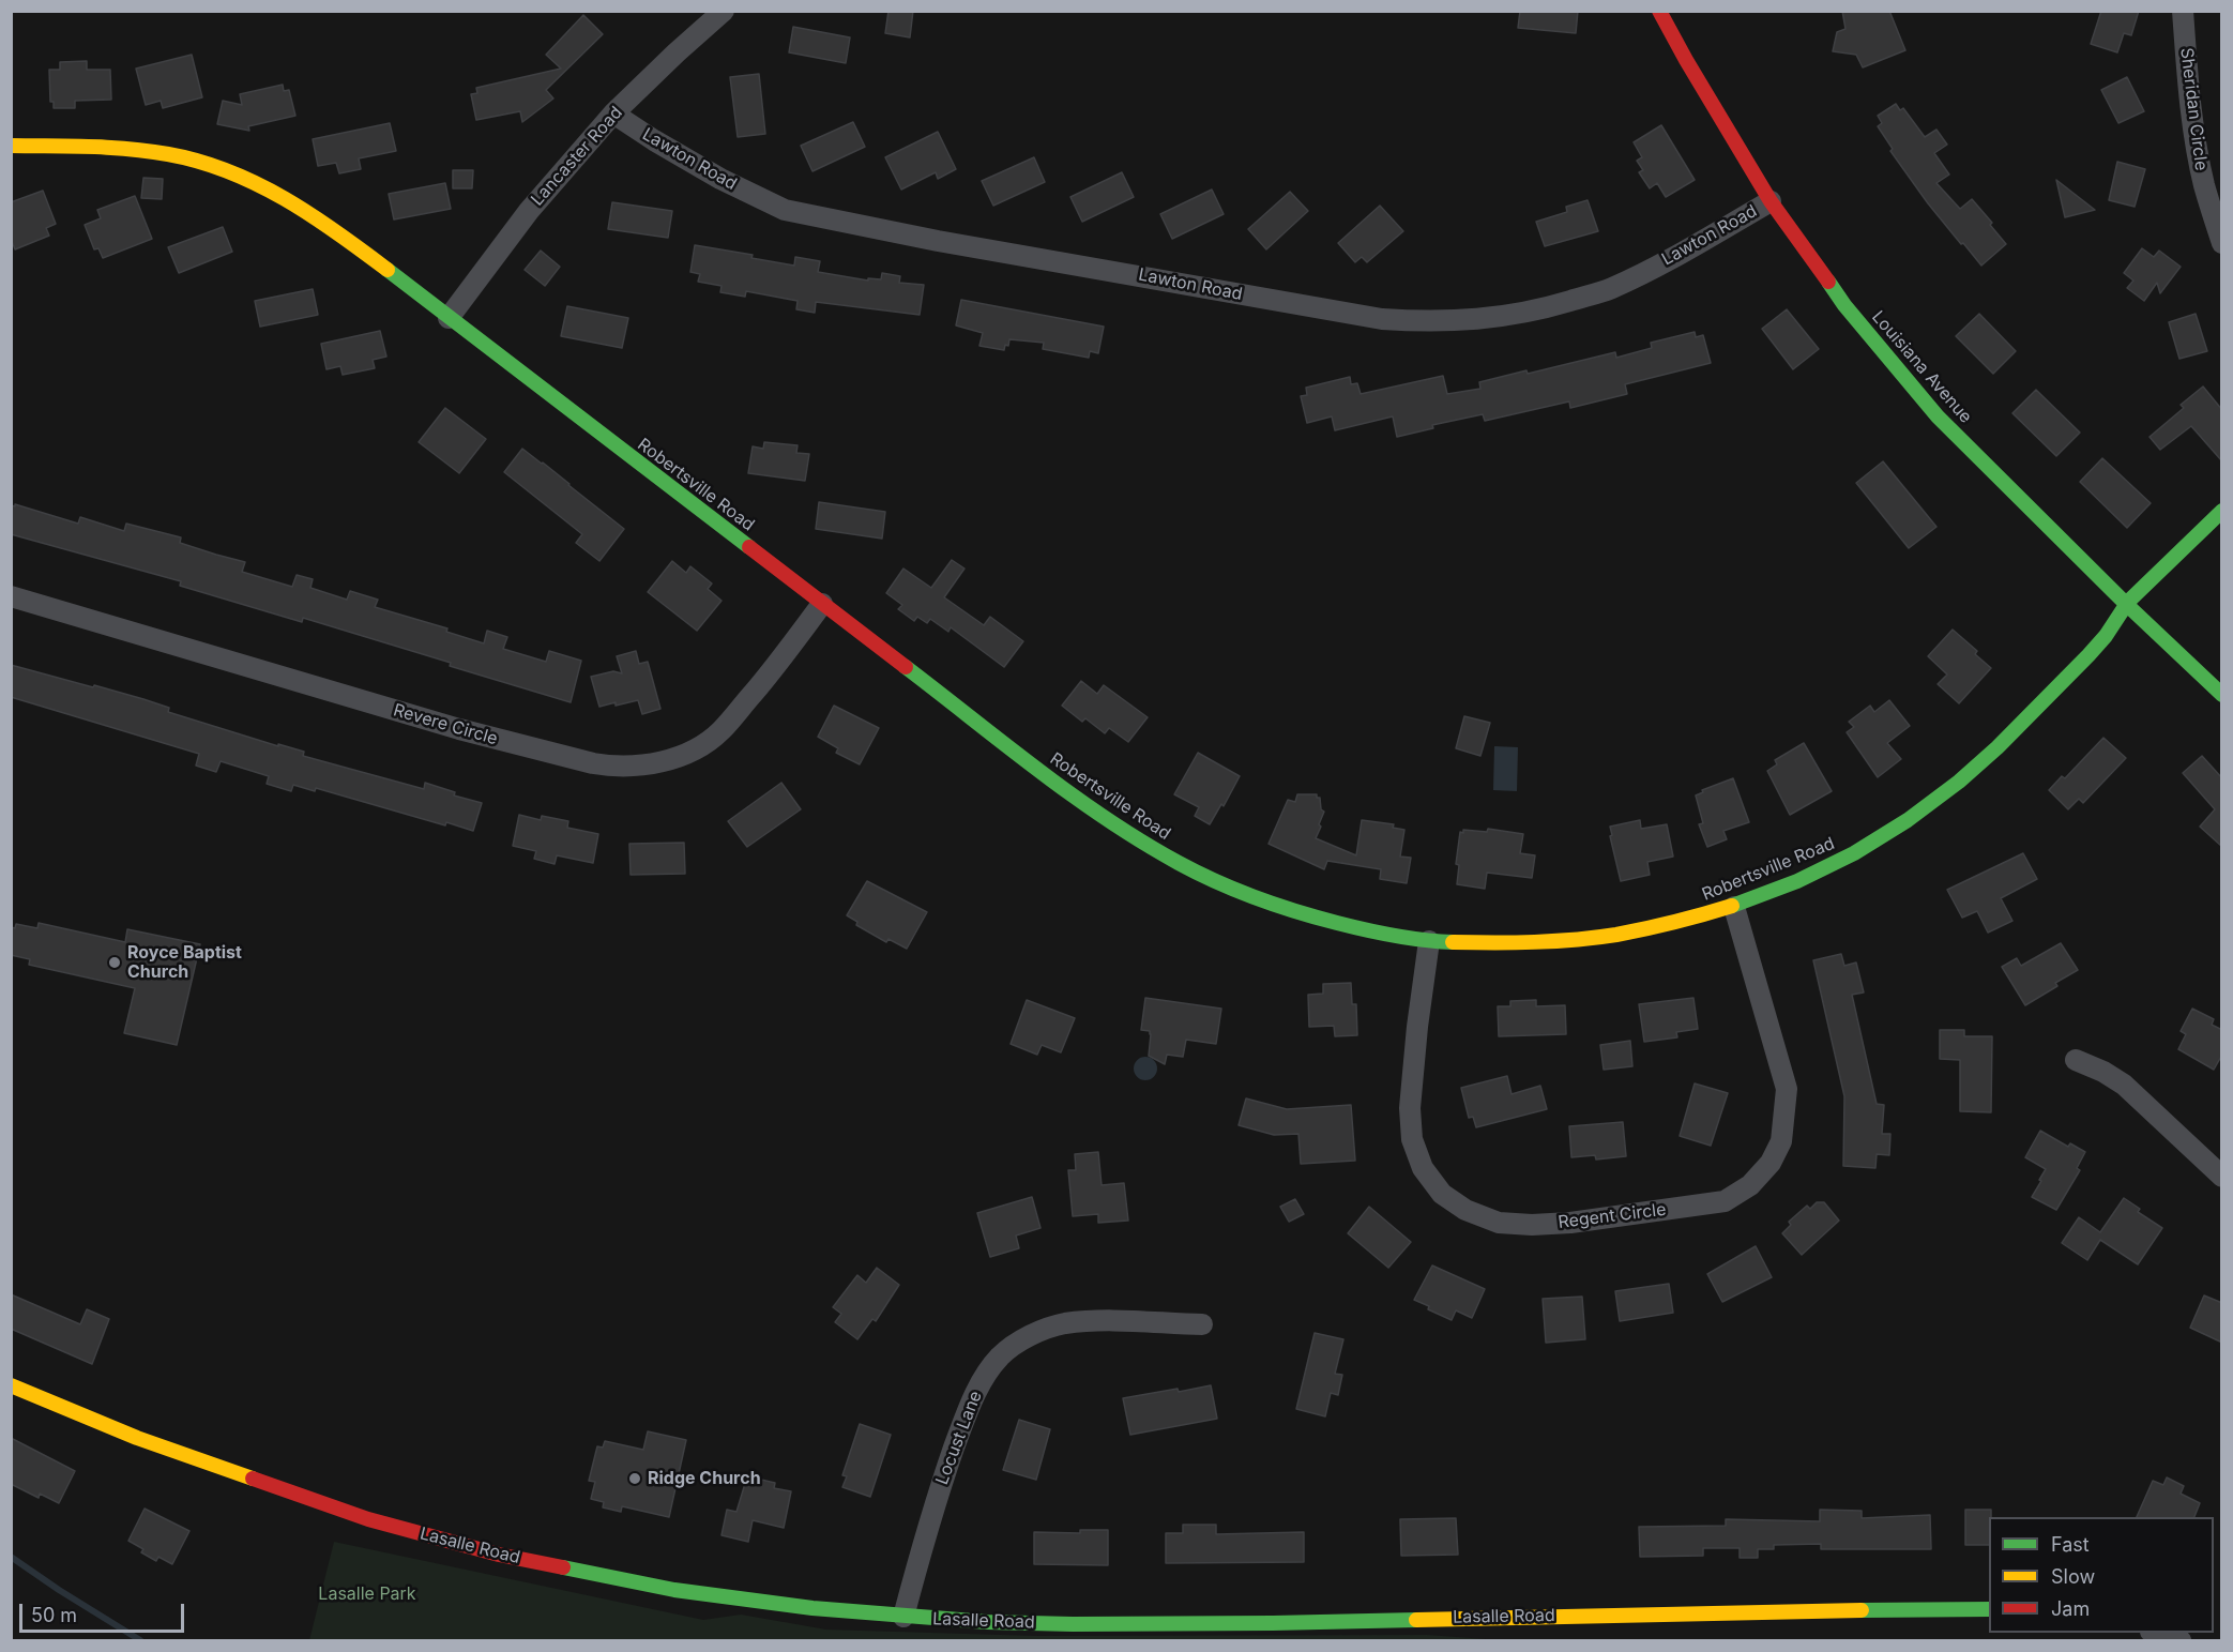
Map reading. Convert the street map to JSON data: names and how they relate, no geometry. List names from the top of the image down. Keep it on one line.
{"streets":{"street":["Sheridan Circle","Lancaster Road","Lawton Road","Louisiana Avenue","Robertsville Road","Revere Circle","Regent Circle","Locust Lane","Lasalle Road"]},"crossings":[["Lancaster Road","Lawton Road"],["Lancaster Road","Robertsville Road"],["Lawton Road","Louisiana Avenue"],["Louisiana Avenue","Robertsville Road"],["Robertsville Road","Revere Circle"],["Robertsville Road","Regent Circle"],["Locust Lane","Lasalle Road"]],"parks":["Lasalle Park"],"places":["Royce Baptist Church","Ridge Church"],"legend":["Fast","Slow","Jam"],"scale_bar":"50 m"}
